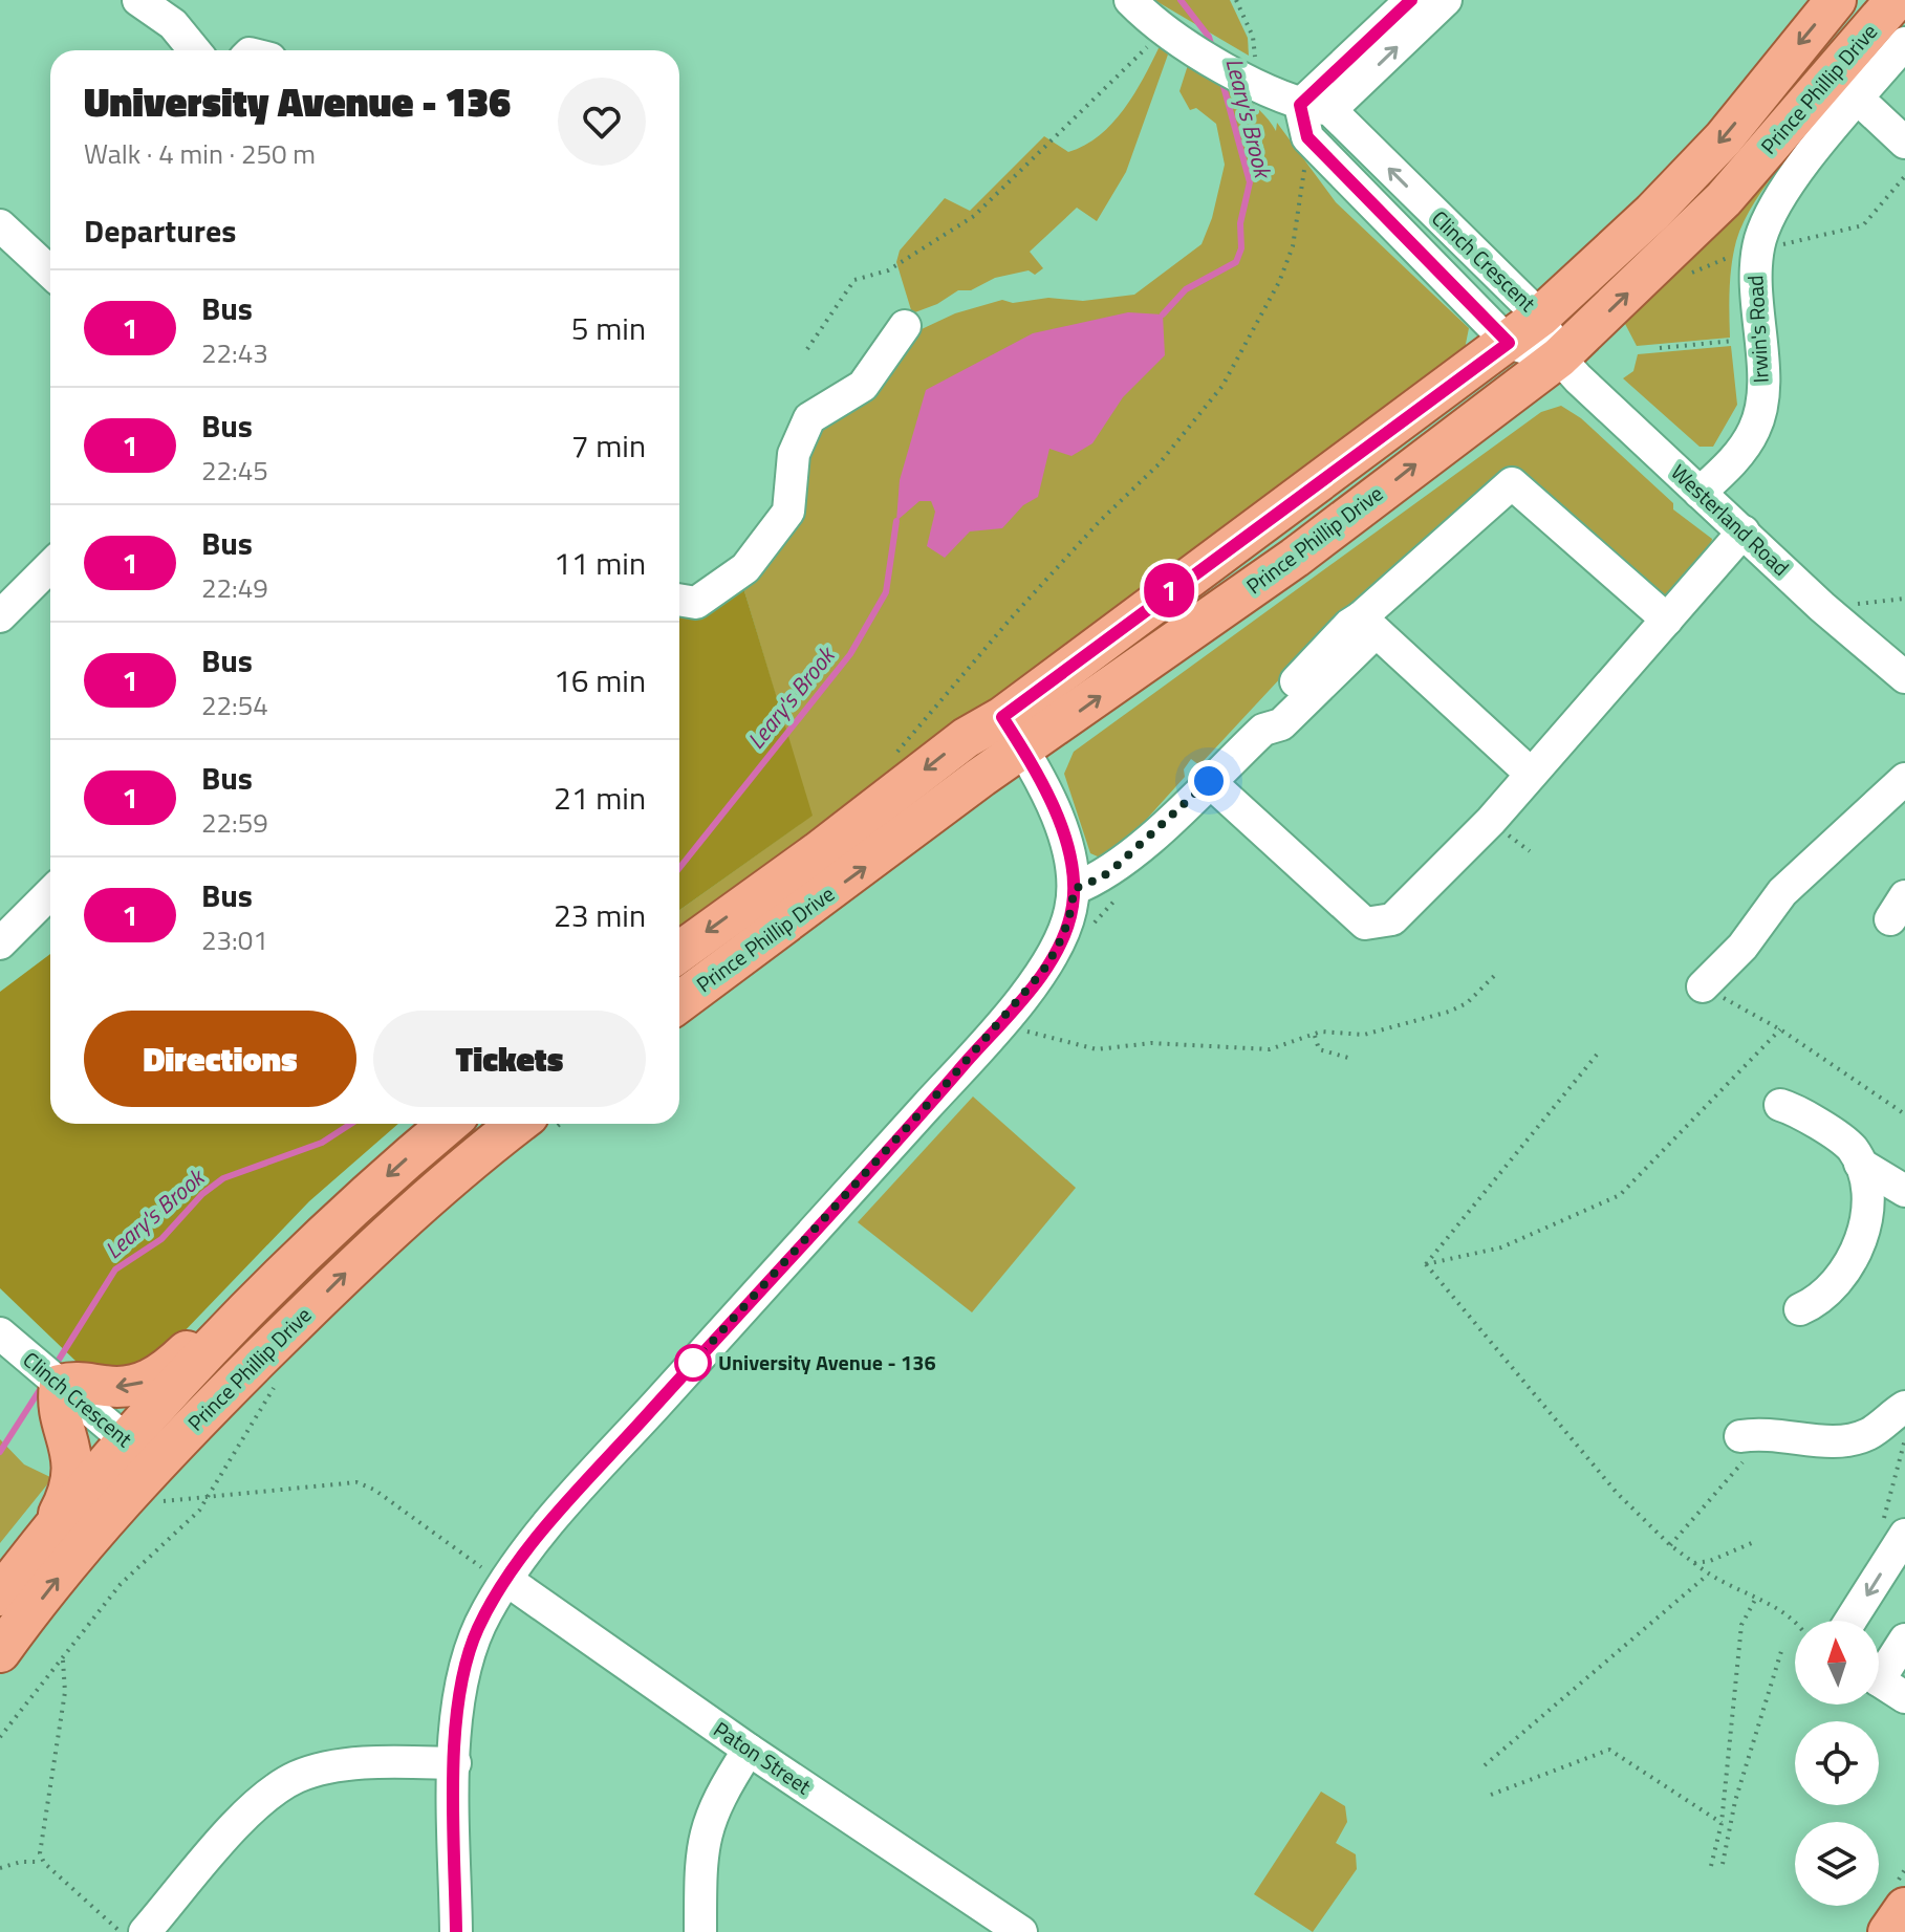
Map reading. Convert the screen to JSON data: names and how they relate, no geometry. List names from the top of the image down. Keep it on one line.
{"streets":{"main road":["Prince Phillip Drive"],"street":["Clinch Crescent","Irwin's Road","Westerland Road","Paton Street"]},"crossings":[["Prince Phillip Drive","Clinch Crescent"],["Prince Phillip Drive","Westerland Road"],["Clinch Crescent","Westerland Road"],["Irwin's Road","Westerland Road"]],"water":["Leary's Brook"],"places":["University Avenue - 136"],"lines":["bus line 1"],"north":"top","page":{"on_map":"1","heading":[["University Avenue - 136","Walk · 4 min · 250 m"],"Departures"],"list":[{"mark":"1","name":"Bus","note":"22:43","value":"5 min"},{"mark":"1","name":"Bus","note":"22:45","value":"7 min"},{"mark":"1","name":"Bus","note":"22:49","value":"11 min"},{"mark":"1","name":"Bus","note":"22:54","value":"16 min"},{"mark":"1","name":"Bus","note":"22:59","value":"21 min"},{"mark":"1","name":"Bus","note":"23:01","value":"23 min"}],"buttons":["Directions","Tickets"]}}
